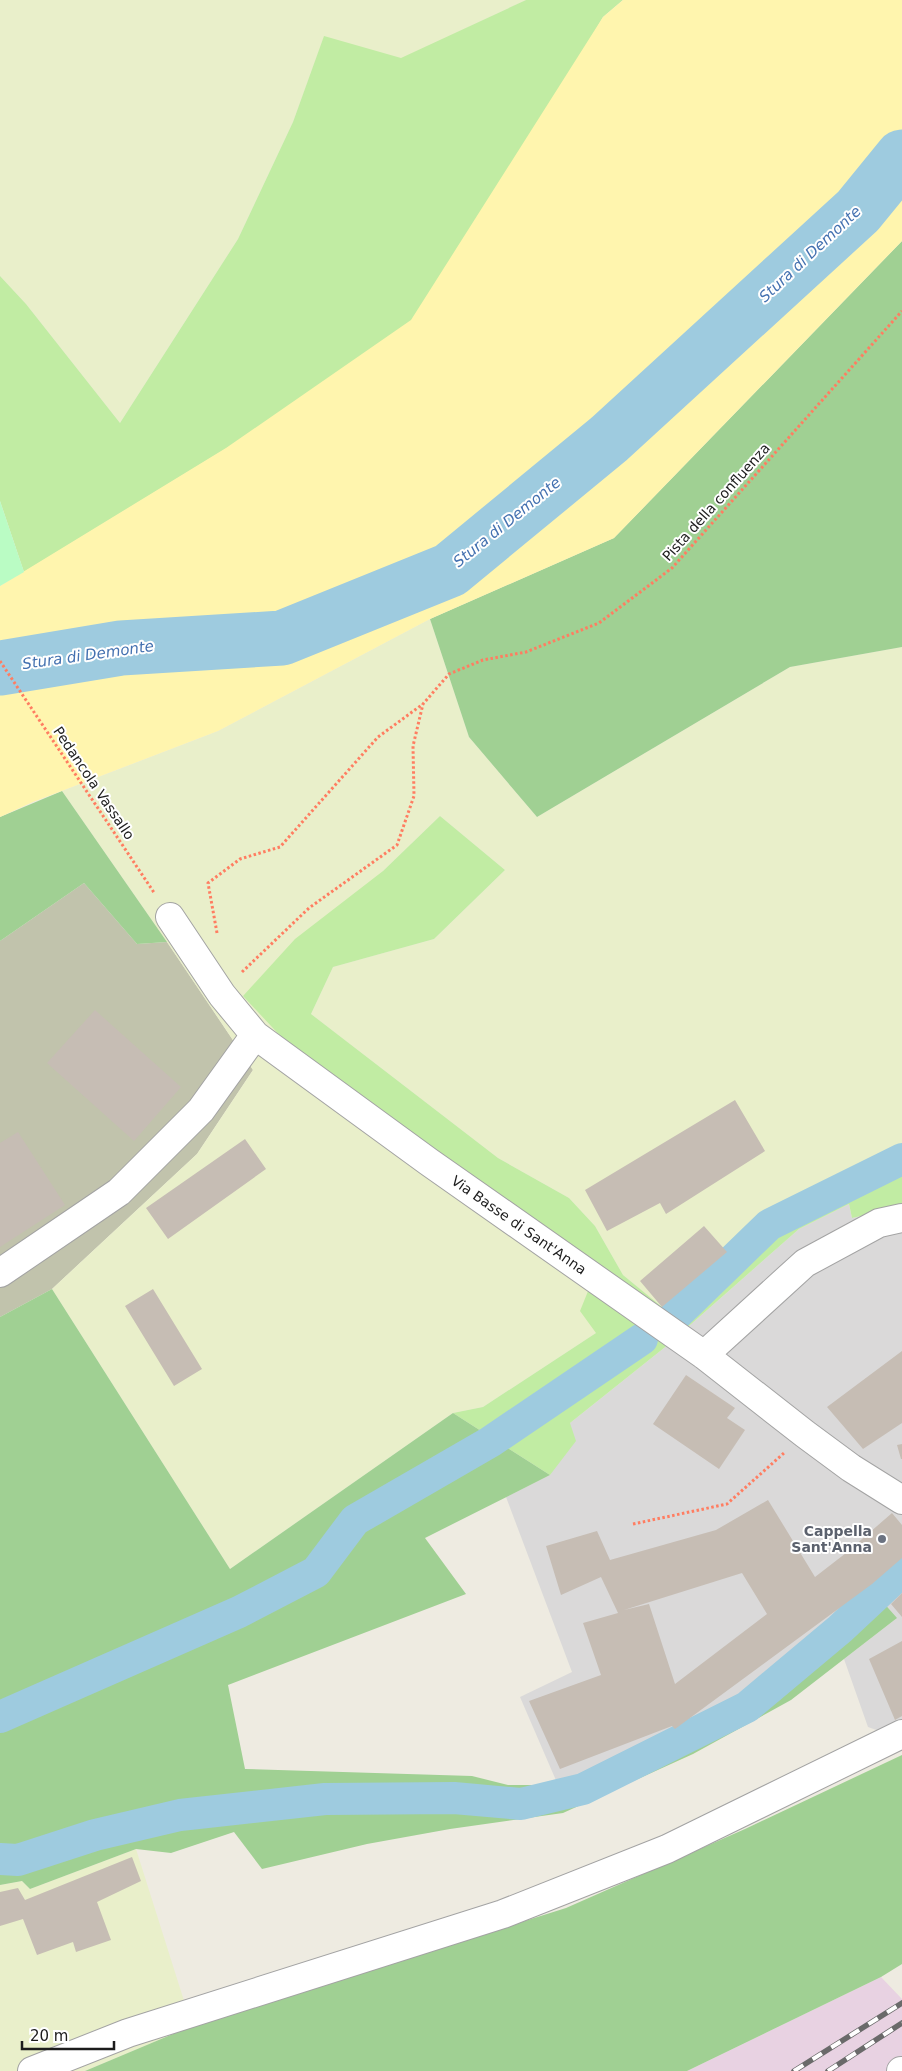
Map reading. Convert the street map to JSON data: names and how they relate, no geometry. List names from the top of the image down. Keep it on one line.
{"streets":{"street":["Via Basse di Sant'Anna"],"path":["Pista della confluenza","Pedancola Vassallo"]},"crossings":[["Pista della confluenza","Via Basse di Sant'Anna"],["Pedancola Vassallo","Via Basse di Sant'Anna"]],"water":["Stura di Demonte"],"places":["Cappella Sant'Anna"],"scale_bar":"20 m"}
